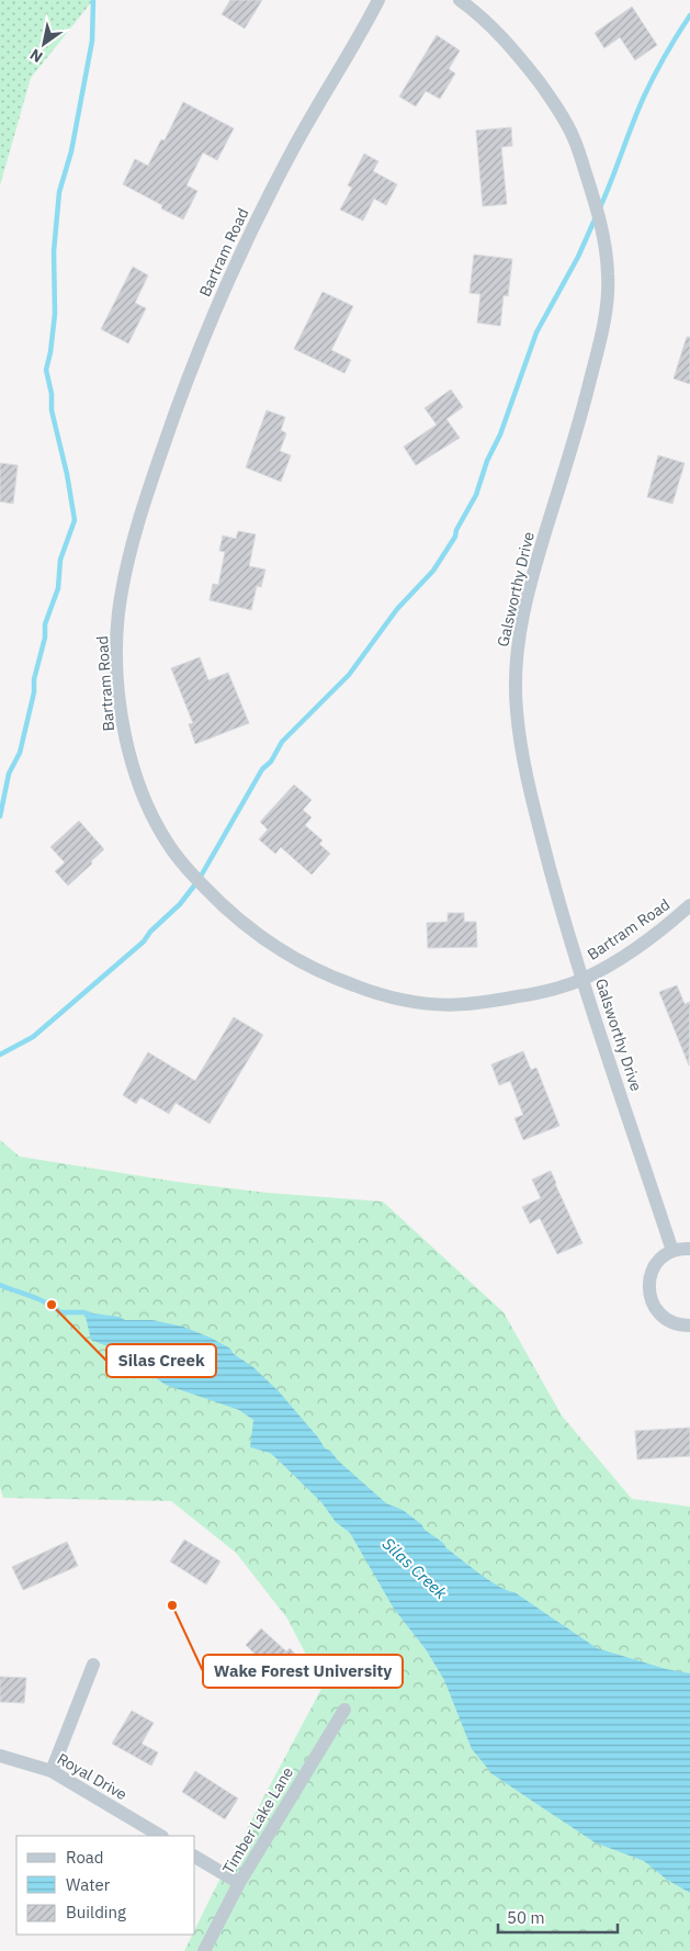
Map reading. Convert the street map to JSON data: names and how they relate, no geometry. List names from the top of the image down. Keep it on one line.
{"streets":{"street":["Bartram Road","Galsworthy Drive","Royal Drive","Timber Lake Lane"]},"crossings":[["Bartram Road","Galsworthy Drive"]],"water":["Silas Creek"],"places":["Silas Creek","Wake Forest University"],"legend":["Road","Water","Building"],"scale_bar":"50 m","north":"bottom left"}
